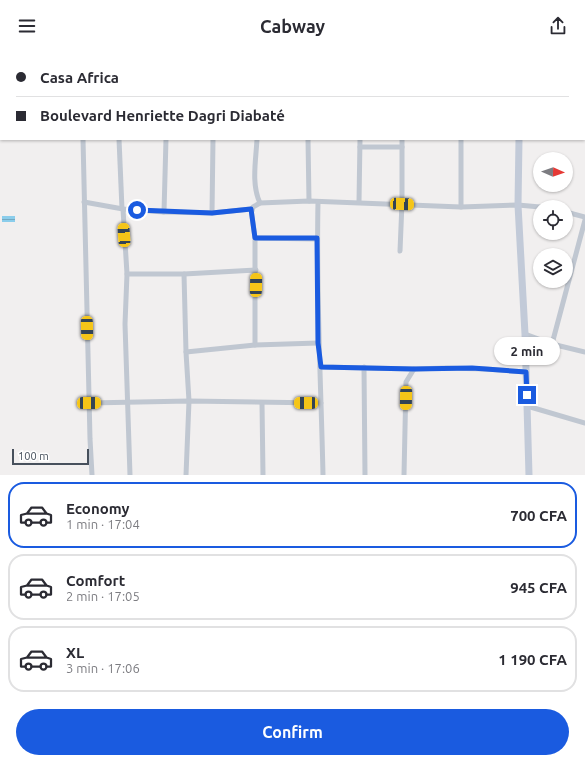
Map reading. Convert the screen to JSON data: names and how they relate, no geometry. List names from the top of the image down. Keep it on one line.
{"scale_bar":"100 m","north":"right","page":{"header":"Cabway","banner":["Casa Africa","Boulevard Henriette Dagri Diabaté"],"bubble":"2 min","scale":"100 m","list":[{"name":"Economy","note":"1 min · 17:04","value":"700 CFA"},{"name":"Comfort","note":"2 min · 17:05","value":"945 CFA"},{"name":"XL","note":"3 min · 17:06","value":"1 190 CFA"}],"buttons":"Confirm"}}
